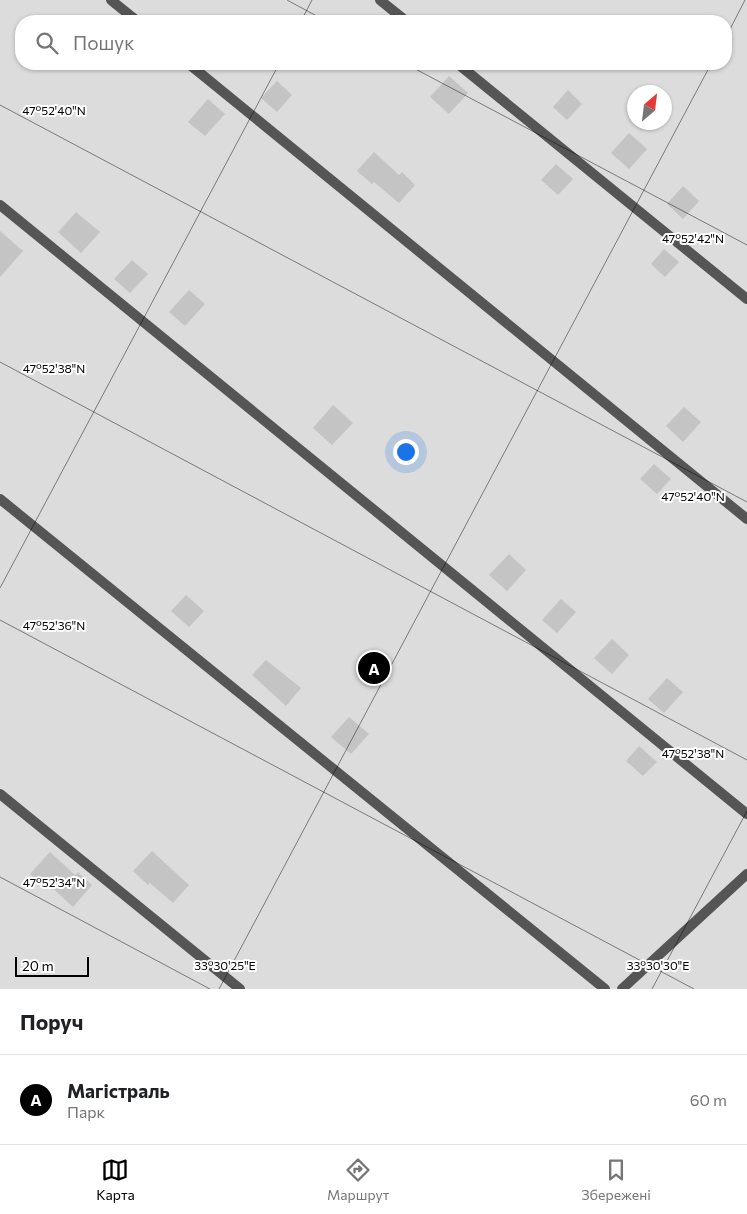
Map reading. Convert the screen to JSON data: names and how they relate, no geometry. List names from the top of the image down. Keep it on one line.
{"scale_bar":"20 m","north":"top right","page":{"search":"Пошук","pins":"A","scale":"20 m","heading":"Поруч","list":[{"mark":"A","name":"Магістраль","note":"Парк","value":"60 m"}],"nav":["Карта","Маршрут","Збережені"]},"coordinates":["47°52'40\"N","47°52'42\"N","47°52'38\"N","47°52'36\"N","47°52'34\"N","33°30'25\"E","33°30'30\"E"]}
